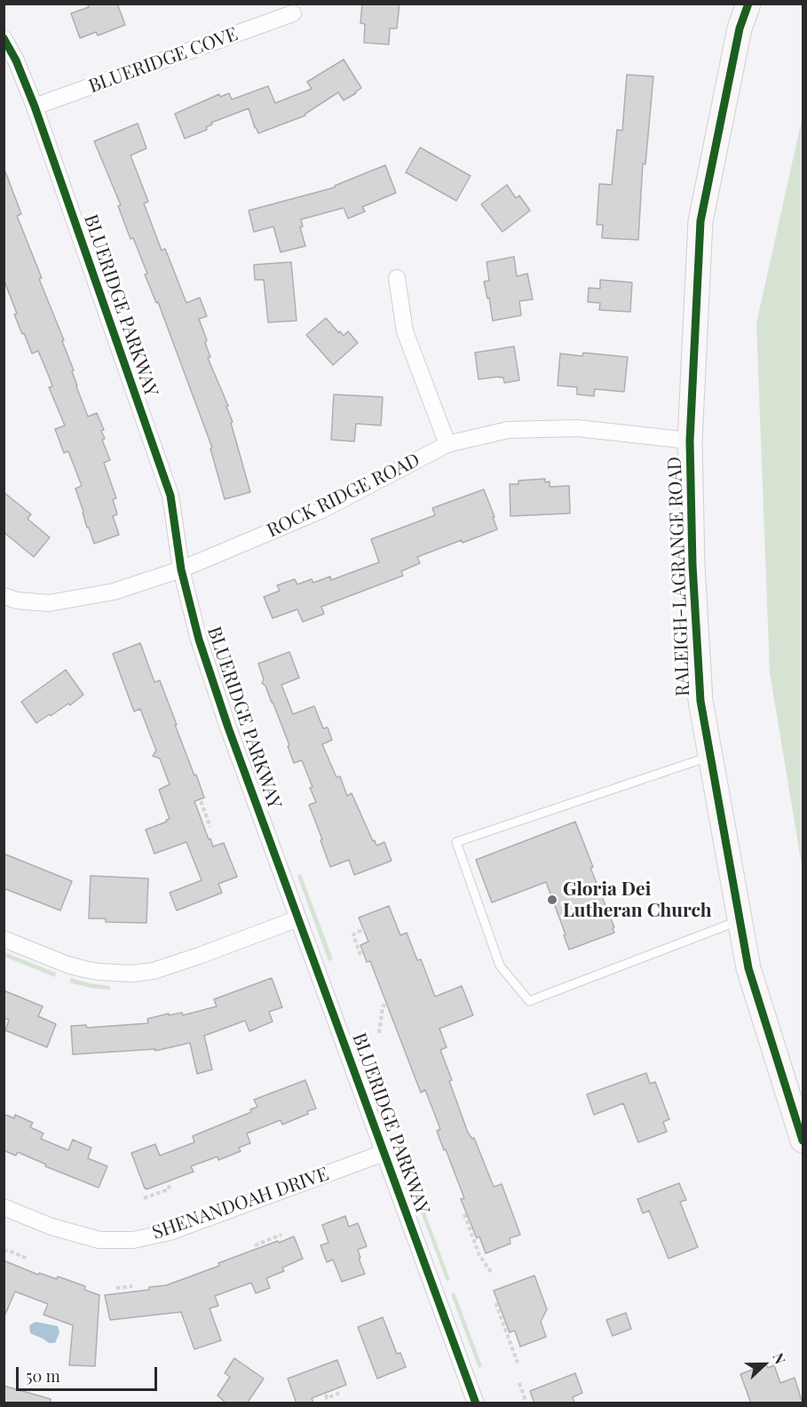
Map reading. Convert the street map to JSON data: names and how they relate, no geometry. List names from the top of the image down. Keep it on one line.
{"streets":{"main road":["RALEIGH-LAGRANGE ROAD"],"street":["BLUERIDGE COVE","BLUERIDGE PARKWAY","ROCK RIDGE ROAD","SHENANDOAH DRIVE"]},"crossings":[["BLUERIDGE COVE","BLUERIDGE PARKWAY"],["BLUERIDGE PARKWAY","ROCK RIDGE ROAD"],["BLUERIDGE PARKWAY","SHENANDOAH DRIVE"],["ROCK RIDGE ROAD","RALEIGH-LAGRANGE ROAD"]],"places":["Gloria Dei Lutheran Church"],"scale_bar":"50 m","north":"right"}
